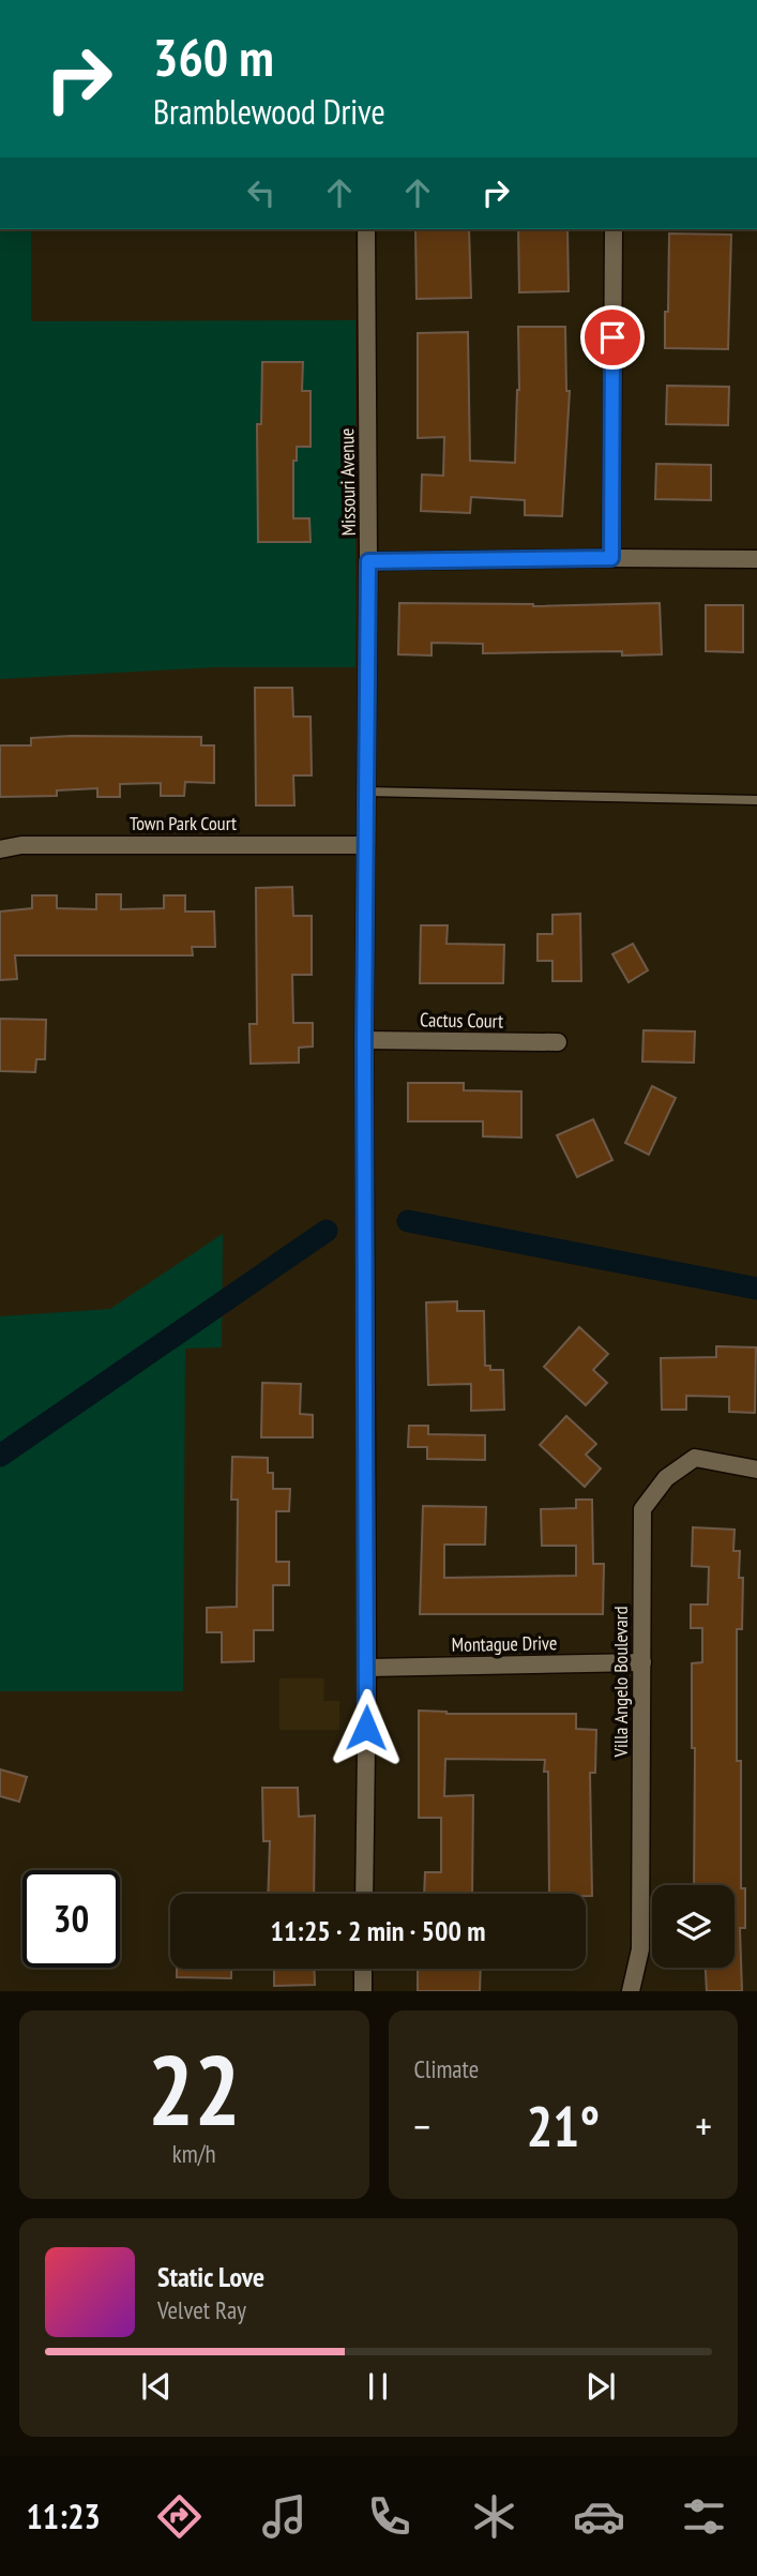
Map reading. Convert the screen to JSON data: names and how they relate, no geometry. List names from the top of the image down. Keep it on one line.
{"streets":{"street":["Missouri Avenue","Town Park Court","Cactus Court","Montague Drive","Villa Angelo Boulevard"]},"crossings":[["Missouri Avenue","Town Park Court"],["Missouri Avenue","Cactus Court"],["Missouri Avenue","Montague Drive"],["Montague Drive","Villa Angelo Boulevard"]],"page":{"turn":["360 m","Bramblewood Drive"],"limit":"30","trip":"11:25 · 2 min · 500 m","tile":[["22","km/h"],"Climate"],"heat":["−","21°","+"],"song":["Static Love","Velvet Ray"],"tabs":"11:23"}}
